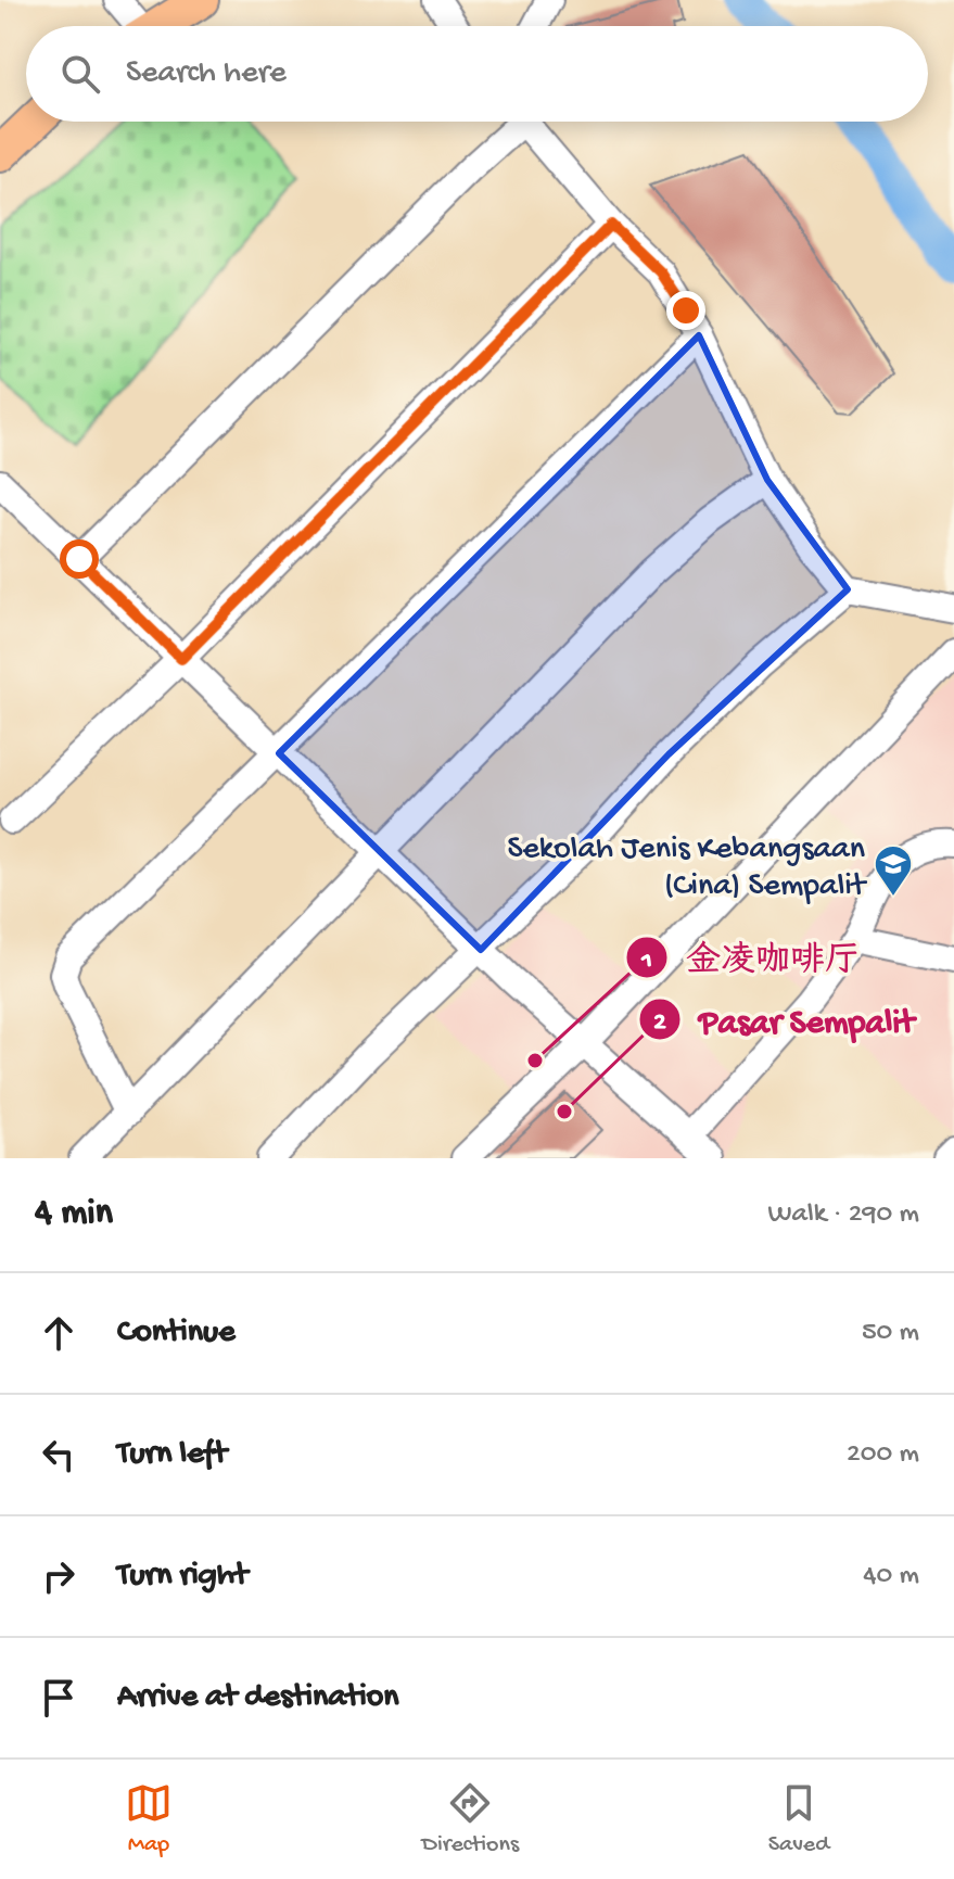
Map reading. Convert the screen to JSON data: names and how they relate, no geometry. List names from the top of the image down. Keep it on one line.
{"places":{"school or university":["Sekolah Jenis Kebangsaan (Cina) Sempalit"],"other":["金凌咖啡厅","Pasar Sempalit"]},"page":{"search":"Search here","heading":["4 min","Walk · 290 m"],"list":[["Continue","50 m"],["Turn left","200 m"],["Turn right","40 m"],"Arrive at destination"],"nav":["Map","Directions","Saved"]}}
